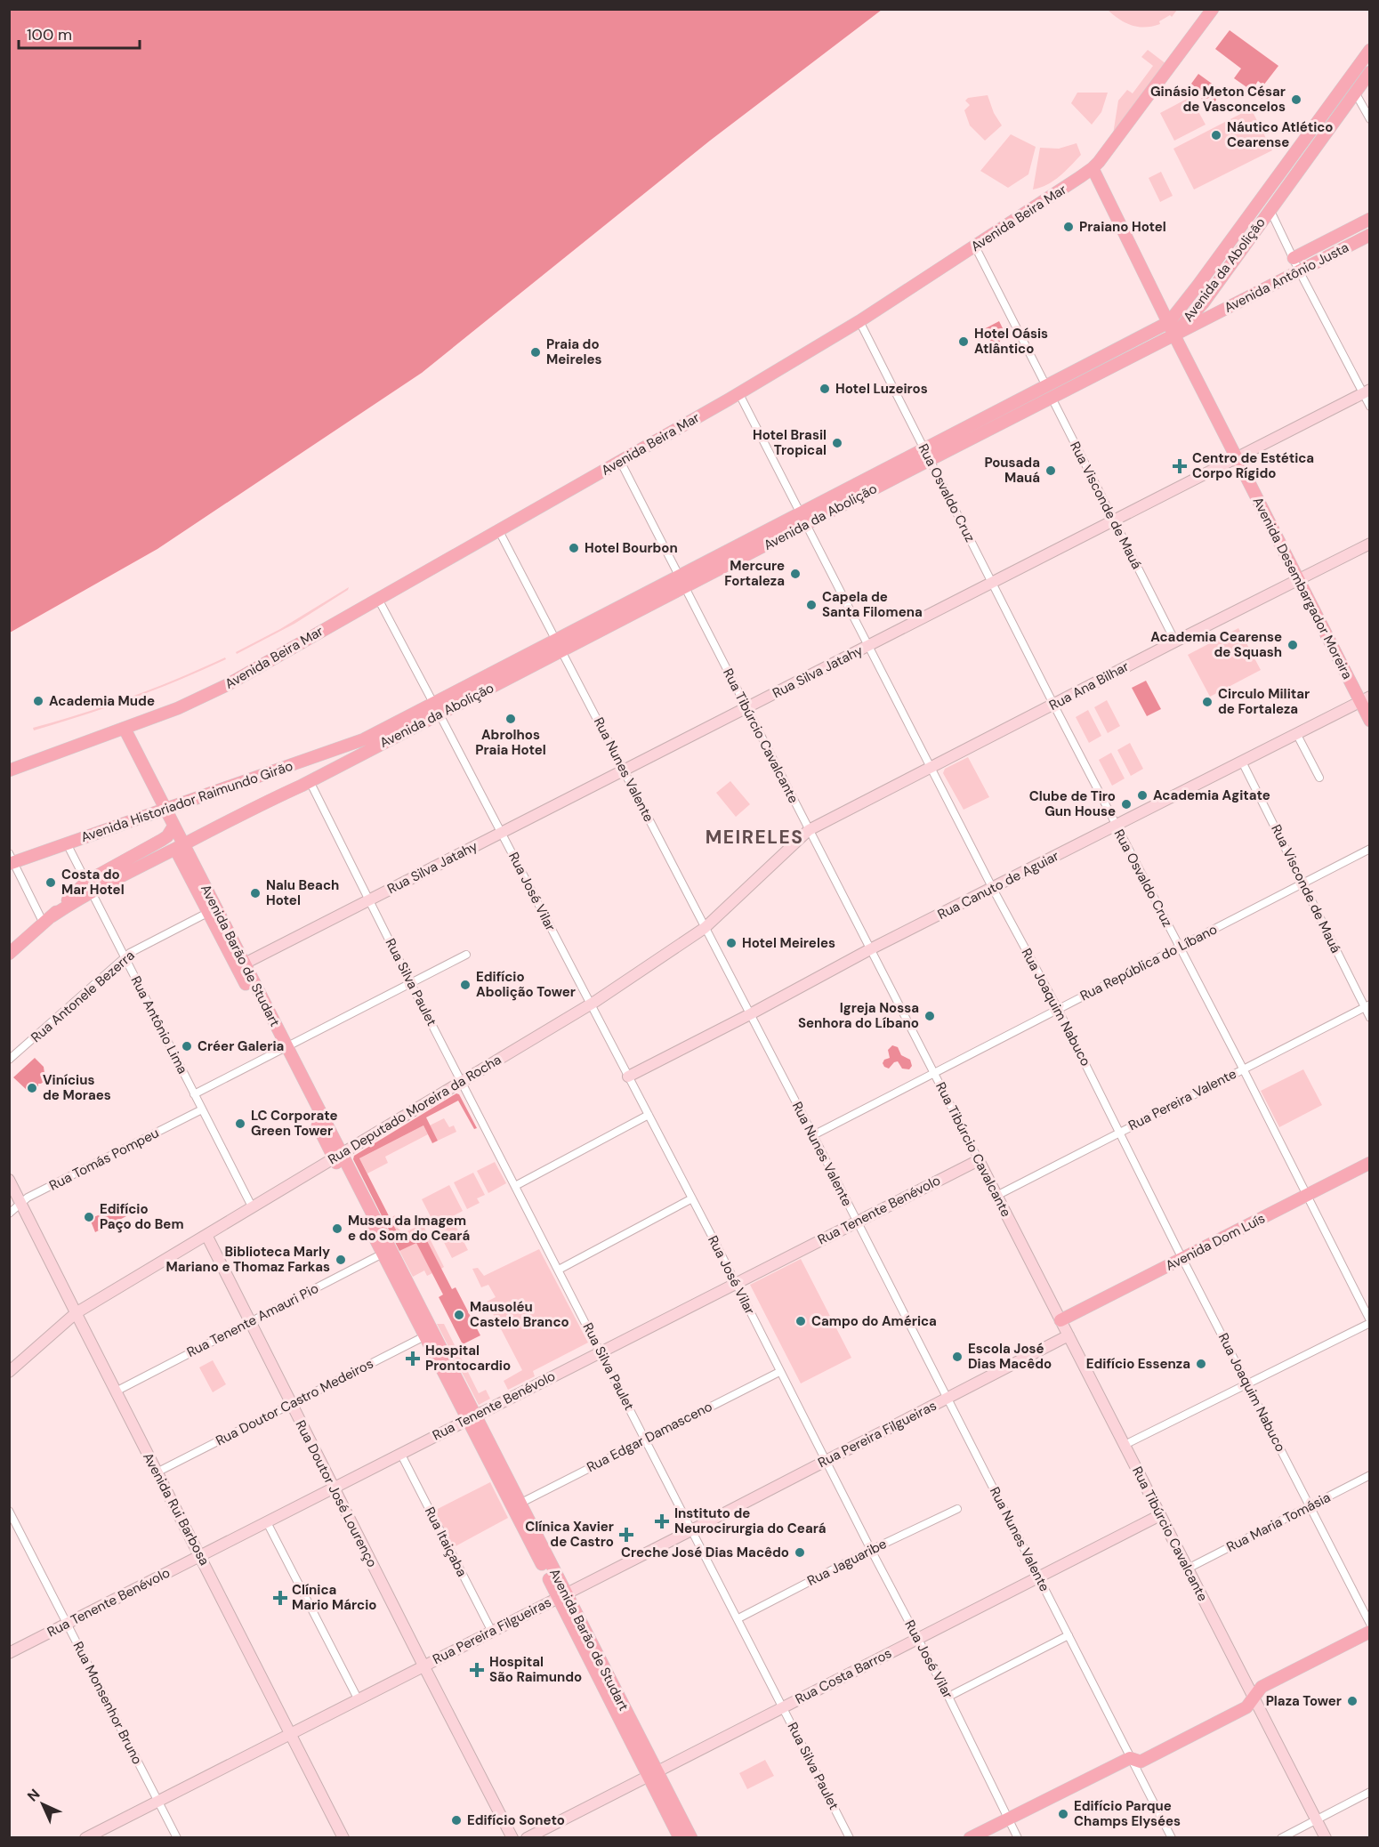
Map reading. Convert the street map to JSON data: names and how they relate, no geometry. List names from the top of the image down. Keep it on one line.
{"streets":{"main road":["Avenida Beira Mar","Avenida da Abolição","Avenida Antônio Justa","Avenida Desembargador Moreira","Avenida Historiador Raimundo Girão","Avenida Barão de Studart","Avenida Dom Luís"],"street":["Rua Osvaldo Cruz","Rua Visconde de Mauá","Rua Silva Jatahy","Rua Ana Bilhar","Rua Tibúrcio Cavalcante","Rua Nunes Valente","Rua Canuto de Aguiar","Rua José Vilar","Rua República do Líbano","Rua Silva Paulet","Rua Antonele Bezerra","Rua Joaquim Nabuco","Rua Antônio Lima","Rua Pereira Valente","Rua Deputado Moreira da Rocha","Rua Tomás Pompeu","Rua Tenente Benévolo","Rua Tenente Amauri Pio","Rua Doutor Castro Medeiros","Rua Pereira Filgueiras","Rua Edgar Damasceno","Rua Doutor José Lourenço","Avenida Rui Barbosa","Rua Maria Tomásia","Rua Itaiçaba","Rua Jaguaribe","Rua Costa Barros","Rua Monsenhor Bruno"]},"crossings":[["Avenida Beira Mar","Rua Osvaldo Cruz"],["Avenida Beira Mar","Rua Visconde de Mauá"],["Avenida Beira Mar","Avenida Desembargador Moreira"],["Avenida Beira Mar","Rua Tibúrcio Cavalcante"],["Avenida Beira Mar","Rua Nunes Valente"],["Avenida Beira Mar","Avenida Barão de Studart"],["Avenida Beira Mar","Rua Joaquim Nabuco"],["Avenida da Abolição","Avenida Antônio Justa"],["Avenida da Abolição","Rua Osvaldo Cruz"],["Avenida da Abolição","Rua Visconde de Mauá"],["Avenida da Abolição","Avenida Desembargador Moreira"],["Avenida da Abolição","Rua Tibúrcio Cavalcante"],["Avenida da Abolição","Rua Nunes Valente"],["Avenida da Abolição","Avenida Historiador Raimundo Girão"],["Avenida da Abolição","Rua José Vilar"],["Avenida da Abolição","Avenida Barão de Studart"],["Avenida da Abolição","Rua Silva Paulet"],["Avenida da Abolição","Rua Joaquim Nabuco"],["Avenida da Abolição","Rua Antônio Lima"],["Avenida Antônio Justa","Avenida Desembargador Moreira"],["Rua Osvaldo Cruz","Rua Silva Jatahy"],["Rua Osvaldo Cruz","Rua Ana Bilhar"],["Rua Osvaldo Cruz","Rua Canuto de Aguiar"],["Rua Osvaldo Cruz","Rua República do Líbano"],["Rua Osvaldo Cruz","Rua Pereira Valente"],["Rua Osvaldo Cruz","Avenida Dom Luís"],["Rua Visconde de Mauá","Rua Silva Jatahy"],["Rua Visconde de Mauá","Rua Ana Bilhar"],["Rua Visconde de Mauá","Rua Canuto de Aguiar"],["Rua Visconde de Mauá","Rua República do Líbano"],["Rua Visconde de Mauá","Rua Pereira Valente"],["Avenida Desembargador Moreira","Rua Silva Jatahy"],["Avenida Desembargador Moreira","Rua Ana Bilhar"],["Avenida Desembargador Moreira","Rua Canuto de Aguiar"],["Rua Silva Jatahy","Rua Tibúrcio Cavalcante"],["Rua Silva Jatahy","Rua Nunes Valente"],["Rua Silva Jatahy","Rua José Vilar"],["Rua Silva Jatahy","Avenida Barão de Studart"],["Rua Silva Jatahy","Rua Silva Paulet"],["Rua Silva Jatahy","Rua Joaquim Nabuco"],["Rua Ana Bilhar","Rua Tibúrcio Cavalcante"],["Rua Ana Bilhar","Rua Joaquim Nabuco"],["Rua Ana Bilhar","Rua Deputado Moreira da Rocha"],["Rua Tibúrcio Cavalcante","Rua Canuto de Aguiar"],["Rua Tibúrcio Cavalcante","Rua República do Líbano"],["Rua Tibúrcio Cavalcante","Rua Pereira Valente"],["Rua Tibúrcio Cavalcante","Rua Deputado Moreira da Rocha"],["Rua Tibúrcio Cavalcante","Rua Tenente Benévolo"],["Rua Tibúrcio Cavalcante","Avenida Dom Luís"],["Rua Tibúrcio Cavalcante","Rua Pereira Filgueiras"],["Rua Tibúrcio Cavalcante","Rua Maria Tomásia"],["Rua Tibúrcio Cavalcante","Rua Costa Barros"],["Rua Nunes Valente","Rua Canuto de Aguiar"],["Rua Nunes Valente","Rua República do Líbano"],["Rua Nunes Valente","Rua Deputado Moreira da Rocha"],["Rua Nunes Valente","Rua Tenente Benévolo"],["Rua Nunes Valente","Rua Pereira Filgueiras"],["Rua Nunes Valente","Rua Costa Barros"],["Avenida Historiador Raimundo Girão","Avenida Barão de Studart"],["Avenida Historiador Raimundo Girão","Rua Antônio Lima"],["Rua Canuto de Aguiar","Rua José Vilar"],["Rua Canuto de Aguiar","Rua Joaquim Nabuco"],["Rua José Vilar","Rua Deputado Moreira da Rocha"],["Rua José Vilar","Rua Tenente Benévolo"],["Rua José Vilar","Rua Pereira Filgueiras"],["Rua José Vilar","Rua Edgar Damasceno"],["Rua José Vilar","Rua Jaguaribe"],["Rua José Vilar","Rua Costa Barros"],["Avenida Barão de Studart","Rua Antonele Bezerra"],["Avenida Barão de Studart","Rua Deputado Moreira da Rocha"],["Avenida Barão de Studart","Rua Tenente Benévolo"],["Avenida Barão de Studart","Rua Tenente Amauri Pio"],["Avenida Barão de Studart","Rua Doutor Castro Medeiros"],["Avenida Barão de Studart","Rua Pereira Filgueiras"],["Avenida Barão de Studart","Rua Edgar Damasceno"],["Avenida Barão de Studart","Rua Costa Barros"],["Rua República do Líbano","Rua Joaquim Nabuco"],["Rua Silva Paulet","Rua Deputado Moreira da Rocha"],["Rua Silva Paulet","Rua Tenente Benévolo"],["Rua Silva Paulet","Rua Pereira Filgueiras"],["Rua Silva Paulet","Rua Edgar Damasceno"],["Rua Silva Paulet","Rua Jaguaribe"],["Rua Silva Paulet","Rua Costa Barros"],["Rua Antonele Bezerra","Rua Antônio Lima"],["Rua Joaquim Nabuco","Rua Pereira Valente"],["Rua Joaquim Nabuco","Avenida Dom Luís"],["Rua Joaquim Nabuco","Rua Maria Tomásia"],["Rua Antônio Lima","Rua Deputado Moreira da Rocha"],["Rua Antônio Lima","Rua Tomás Pompeu"],["Rua Deputado Moreira da Rocha","Rua Doutor José Lourenço"],["Rua Deputado Moreira da Rocha","Avenida Rui Barbosa"],["Rua Tomás Pompeu","Avenida Rui Barbosa"],["Rua Tenente Benévolo","Rua Doutor José Lourenço"],["Rua Tenente Benévolo","Avenida Rui Barbosa"],["Rua Tenente Benévolo","Rua Itaiçaba"],["Rua Tenente Benévolo","Rua Monsenhor Bruno"],["Rua Tenente Amauri Pio","Rua Doutor José Lourenço"],["Rua Tenente Amauri Pio","Avenida Rui Barbosa"],["Rua Doutor Castro Medeiros","Rua Doutor José Lourenço"],["Rua Doutor Castro Medeiros","Avenida Rui Barbosa"],["Rua Pereira Filgueiras","Rua Doutor José Lourenço"],["Rua Pereira Filgueiras","Avenida Rui Barbosa"],["Rua Pereira Filgueiras","Rua Itaiçaba"],["Rua Pereira Filgueiras","Rua Monsenhor Bruno"]],"districts":["MEIRELES"],"places":{"other":["Ginásio Meton César de Vasconcelos","Náutico Atlético Cearense","Praiano Hotel","Hotel Oásis Atlântico","Praia do Meireles","Hotel Luzeiros","Hotel Brasil Tropical","Pousada Mauá","Hotel Bourbon","Mercure Fortaleza","Capela de Santa Filomena","Academia Cearense de Squash","Academia Mude","Circulo Militar de Fortaleza","Abrolhos Praia Hotel","Academia Agitate","Clube de Tiro Gun House","Costa do Mar Hotel","Nalu Beach Hotel","Hotel Meireles","Edifício Abolição Tower","Igreja Nossa Senhora do Líbano","Créer Galeria","Vinícius de Moraes","LC Corporate Green Tower","Edifício Paço do Bem","Museu da Imagem e do Som do Ceará","Biblioteca Marly Mariano e Thomaz Farkas","Mausoléu Castelo Branco","Campo do América","Escola José Dias Macêdo","Edifício Essenza","Creche José Dias Macêdo","Plaza Tower","Edifício Parque Champs Elysées","Edifício Soneto"],"health":["Centro de Estética Corpo Rígido","Hospital Prontocardio","Instituto de Neurocirurgia do Ceará","Clínica Xavier de Castro","Clínica Mario Márcio","Hospital São Raimundo"]},"scale_bar":"100 m","north":"top left"}
